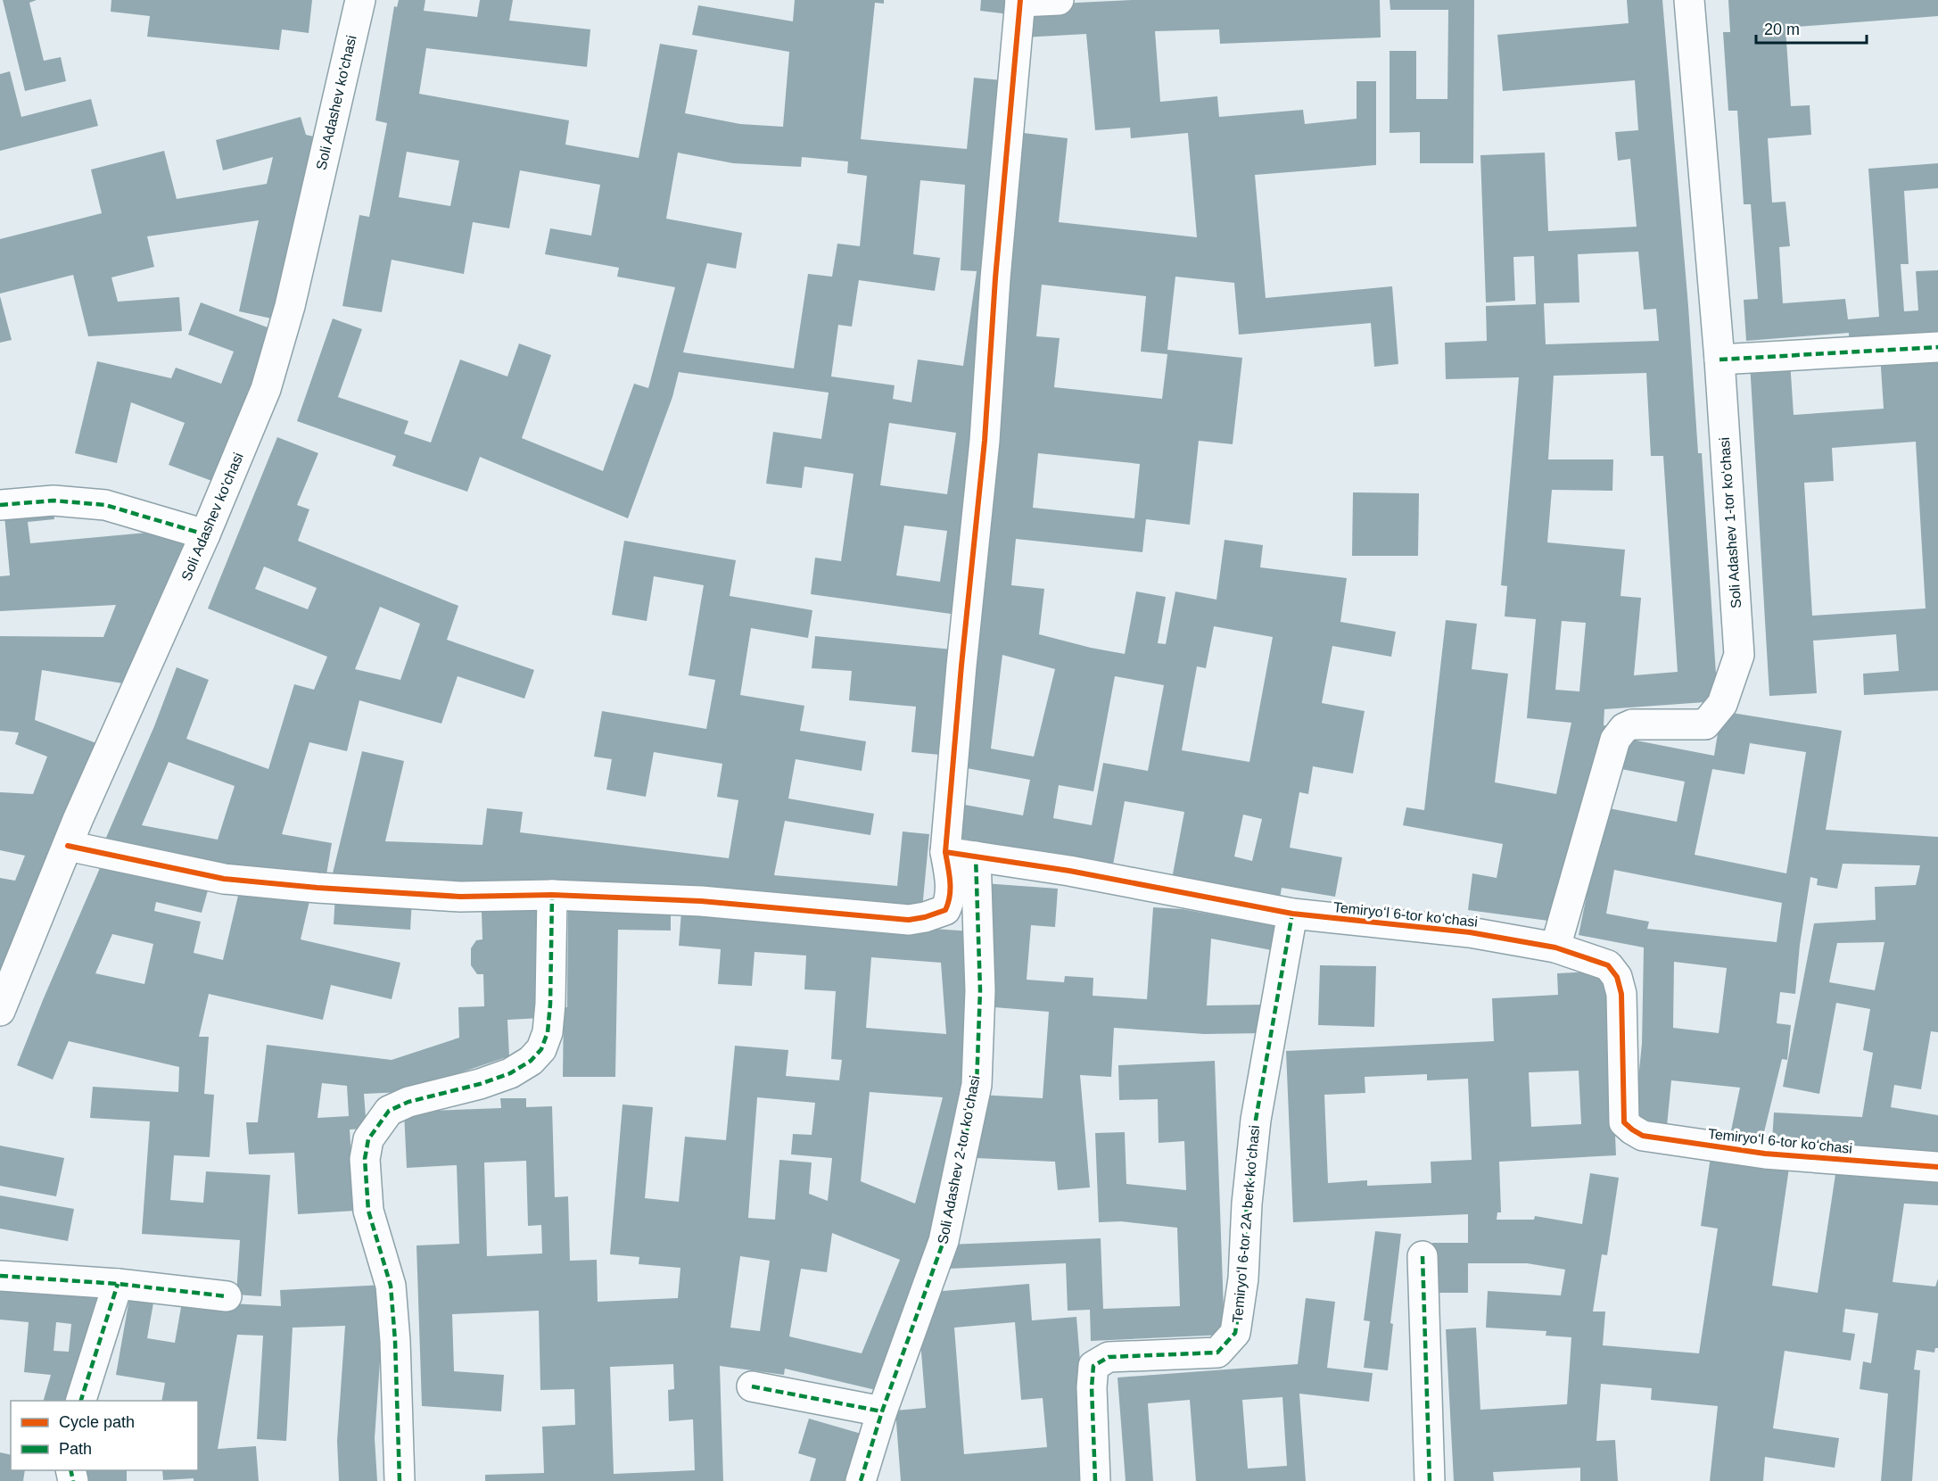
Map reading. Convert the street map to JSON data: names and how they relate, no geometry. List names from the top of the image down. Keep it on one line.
{"streets":{"street":["Soli Adashev ko'chasi","Soli Adashev 1-tor koʻchasi","Temiryoʻl 6-tor koʻchasi","Soli Adashev 2-tor koʻchasi","Temiryoʻl 6-tor 2А berk koʻchasi"]},"crossings":[["Soli Adashev 1-tor koʻchasi","Temiryoʻl 6-tor koʻchasi"],["Temiryoʻl 6-tor koʻchasi","Soli Adashev 2-tor koʻchasi"],["Temiryoʻl 6-tor koʻchasi","Temiryoʻl 6-tor 2А berk koʻchasi"]],"legend":["Cycle path","Path"],"scale_bar":"20 m"}
